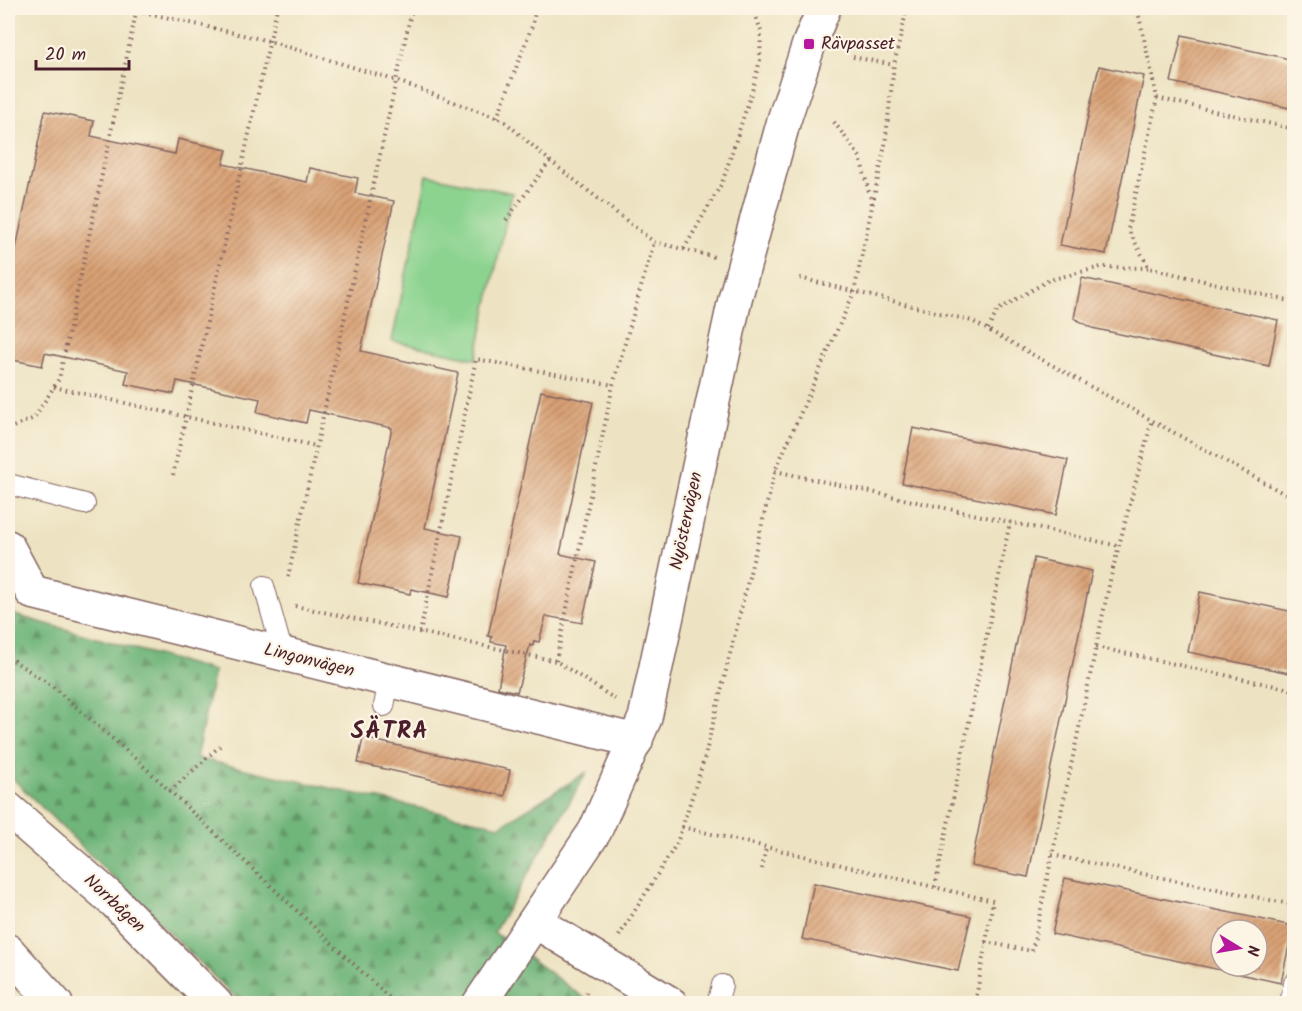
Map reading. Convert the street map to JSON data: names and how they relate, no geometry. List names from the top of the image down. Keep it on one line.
{"streets":{"street":["Nyöstervägen","Lingonvägen","Norrbågen"]},"crossings":[["Nyöstervägen","Lingonvägen"]],"districts":["SÄTRA"],"places":{"transit":["Rävpasset"]},"scale_bar":"20 m","north":"right"}
